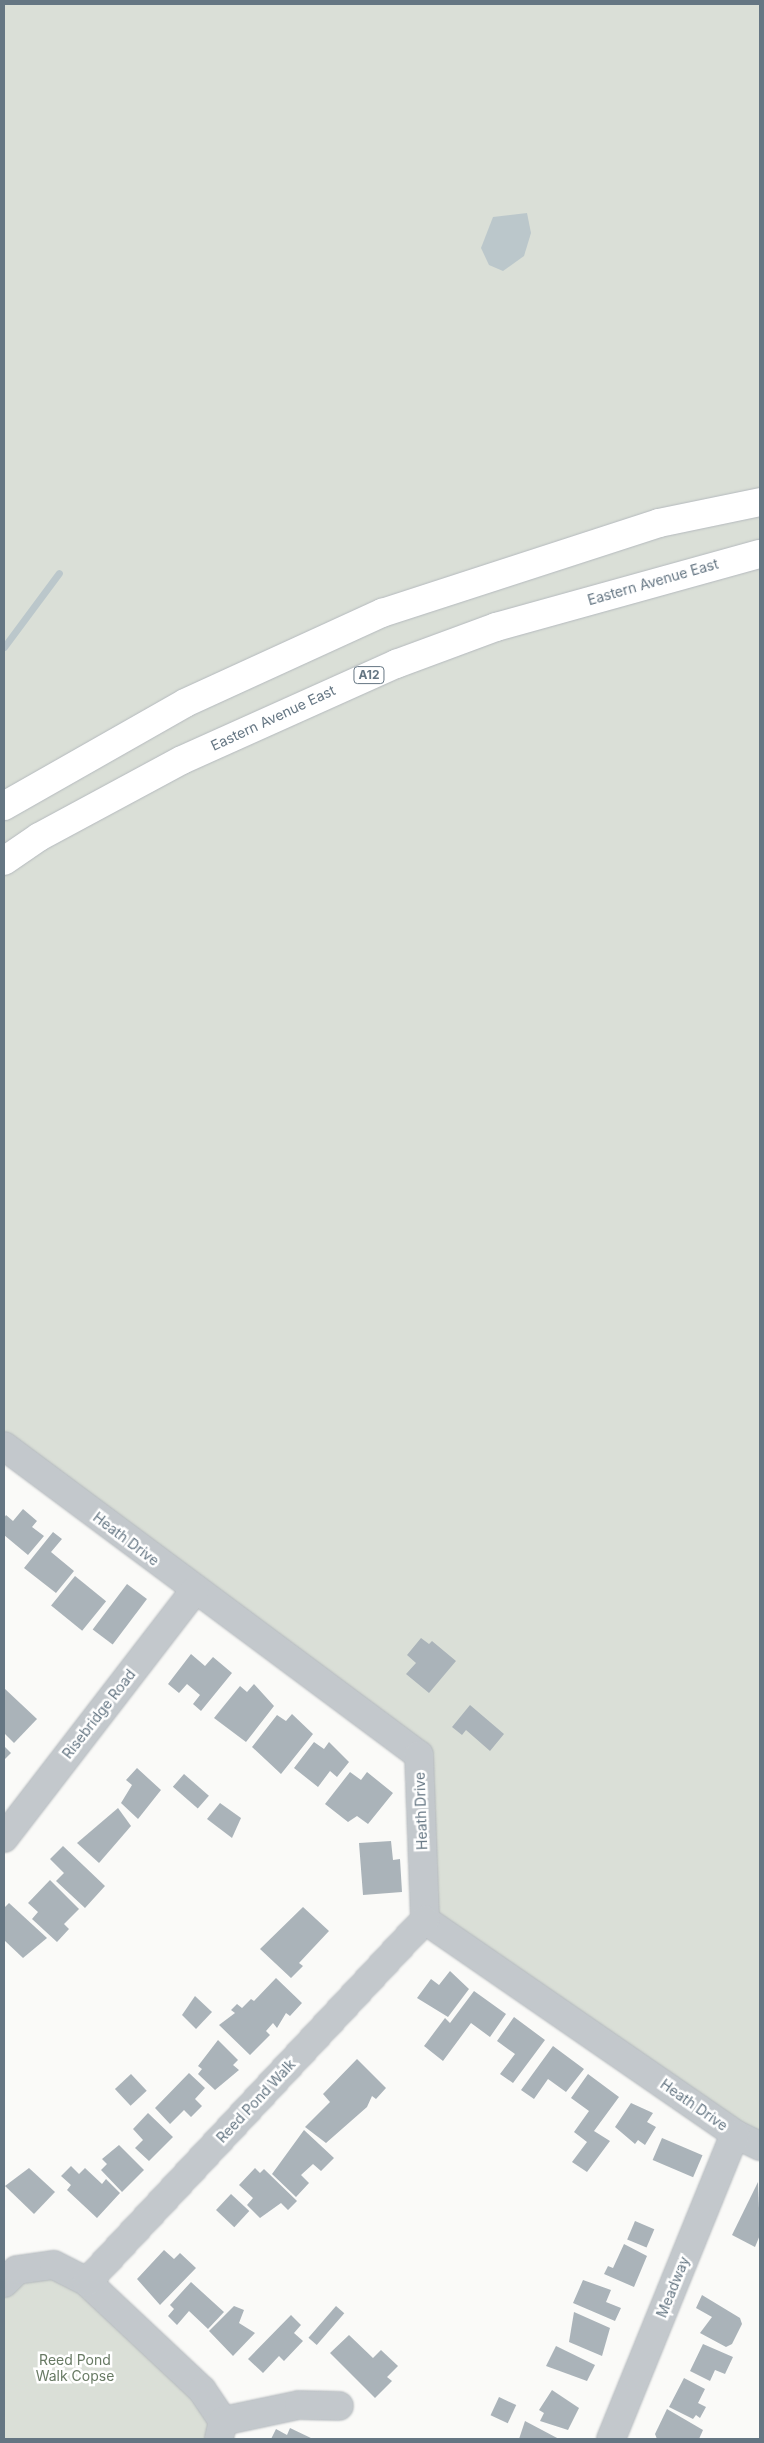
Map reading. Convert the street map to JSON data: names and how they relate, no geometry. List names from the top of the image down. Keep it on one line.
{"streets":{"highway":["Eastern Avenue East","A12"],"street":["Heath Drive","Risebridge Road","Reed Pond Walk","Meadway"]},"crossings":[["Heath Drive","Risebridge Road"],["Heath Drive","Reed Pond Walk"],["Heath Drive","Meadway"]],"parks":["Reed Pond Walk Copse"]}
